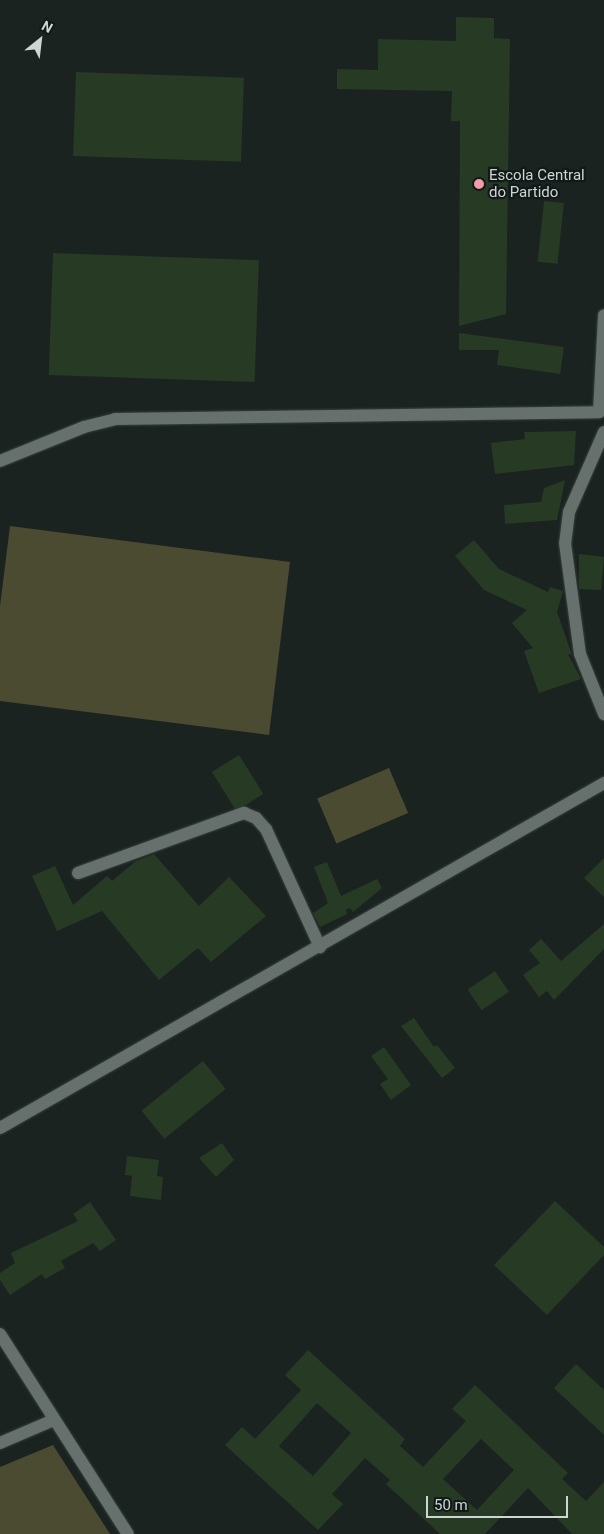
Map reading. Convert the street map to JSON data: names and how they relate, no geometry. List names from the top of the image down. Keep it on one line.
{"places":["Escola Central do Partido"],"scale_bar":"50 m","north":"top right"}
